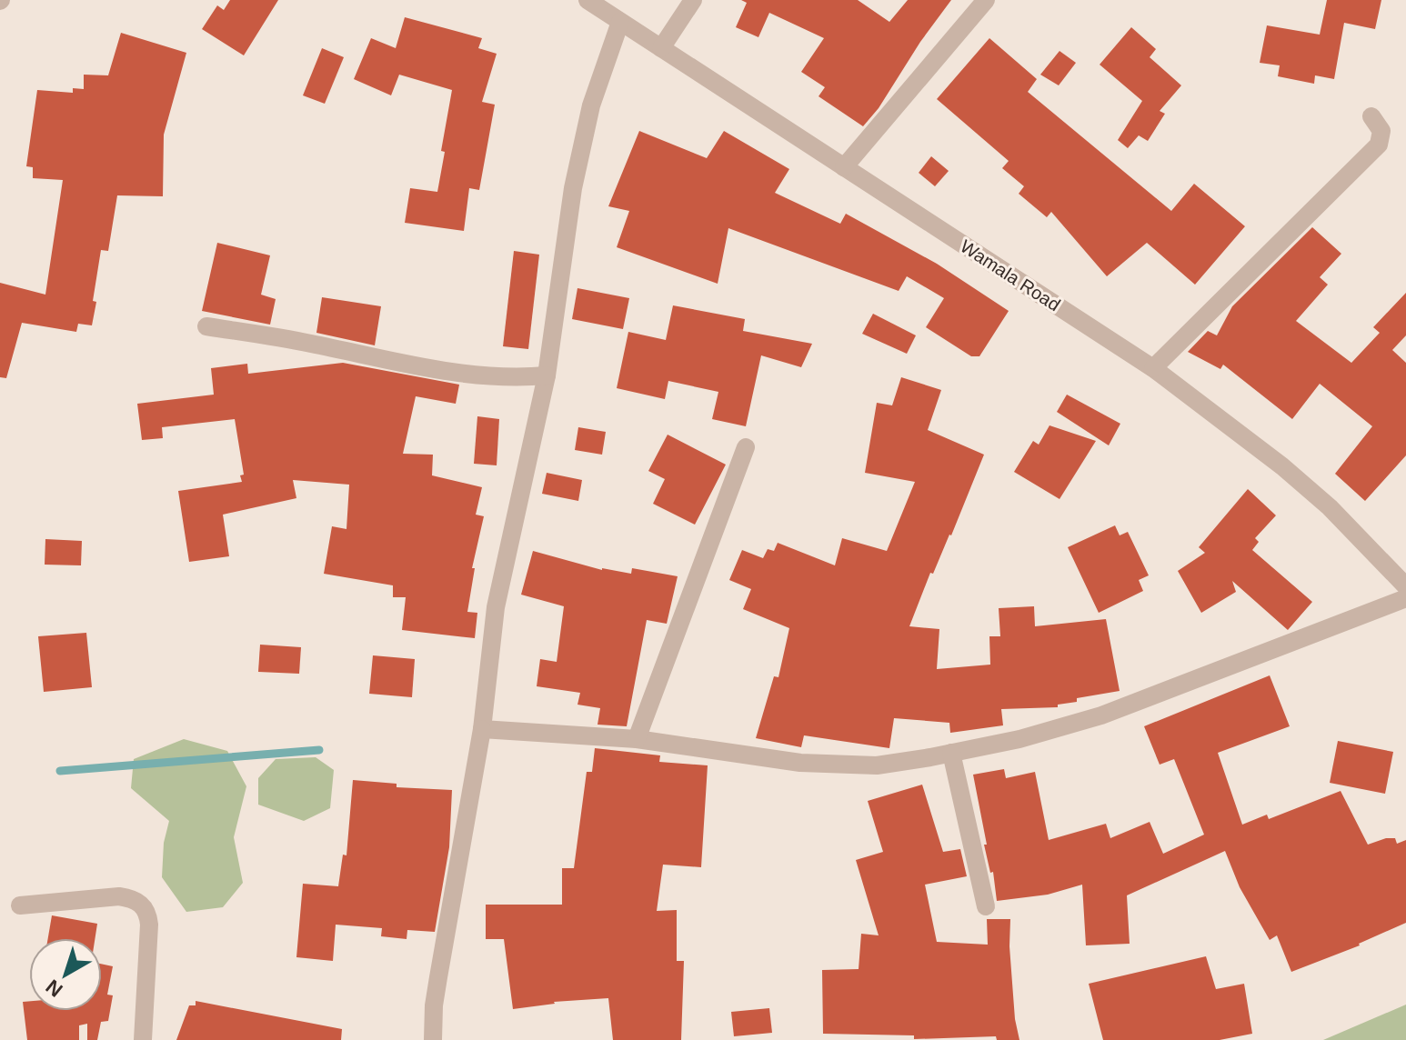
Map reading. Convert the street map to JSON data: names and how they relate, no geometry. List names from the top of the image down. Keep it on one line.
{"streets":{"street":["Wamala Road"]},"north":"bottom left"}
